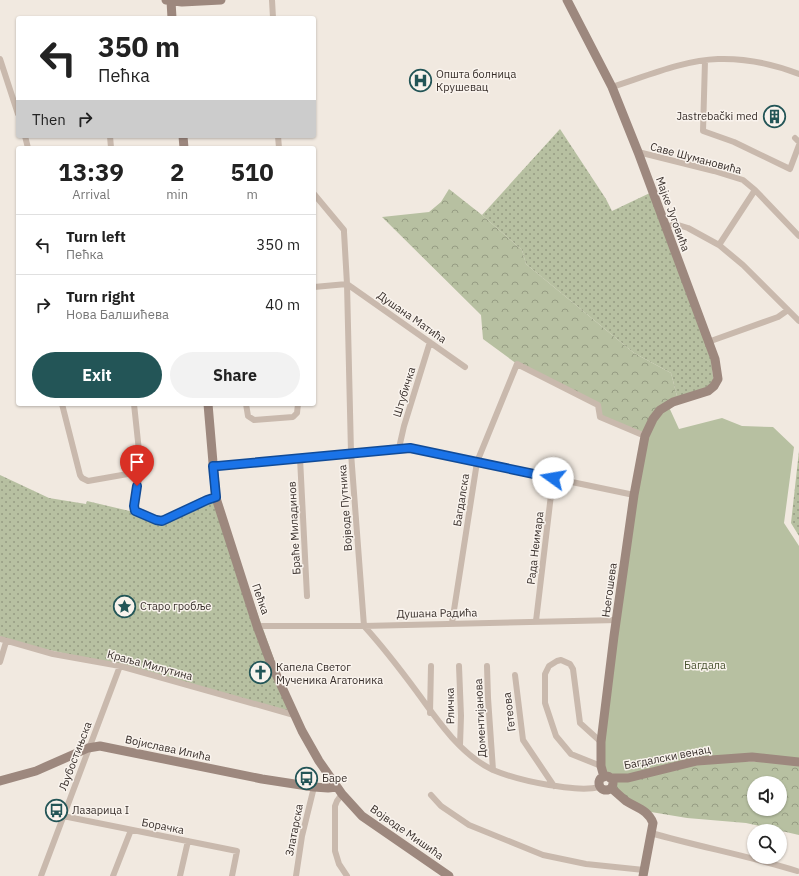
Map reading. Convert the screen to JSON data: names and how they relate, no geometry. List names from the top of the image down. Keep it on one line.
{"streets":{"street":["Саве Шумановића","Мајке Југовића","Душана Матића","Штубичка","Багдалска","Војводе Путника","Браће Миладинов","Рада Неимара","Његошева","Пећка","Душана Радића","Краља Милутина","Рличка","Гетеова","Доментијанова","Војислава Илића","Љубостињска","Багдалски венац","Борачка","Златарска","Војводе Мишића"]},"crossings":[["Саве Шумановића","Мајке Југовића"],["Мајке Југовића","Његошева"],["Душана Матића","Штубичка"],["Душана Матића","Војводе Путника"],["Багдалска","Његошева"],["Багдалска","Душана Радића"],["Војводе Путника","Душана Радића"],["Рада Неимара","Душана Радића"],["Његошева","Душана Радића"],["Његошева","Багдалски венац"],["Пећка","Душана Радића"],["Пећка","Краља Милутина"],["Пећка","Војислава Илића"],["Пећка","Војводе Мишића"],["Краља Милутина","Љубостињска"],["Војислава Илића","Љубостињска"],["Војислава Илића","Златарска"],["Војислава Илића","Војводе Мишића"],["Љубостињска","Борачка"]],"parks":["Багдала"],"places":{"hospital":["Општа болница Крушевац"],"building":["Jastrebački med"],"place":["Старо гробље"],"church":["Капела Светог Мученика Агатоника"],"bus stop":["Баре","Лазарица I"]},"page":{"turn":["350 m","Пећка"],"then":"Then","eta":["13:39","Arrival","2","min","510","m"],"list":[{"name":"Turn left","note":"Пећка","value":"350 m"},{"name":"Turn right","note":"Нова Балшићева","value":"40 m"}],"buttons":["Exit","Share"]}}
